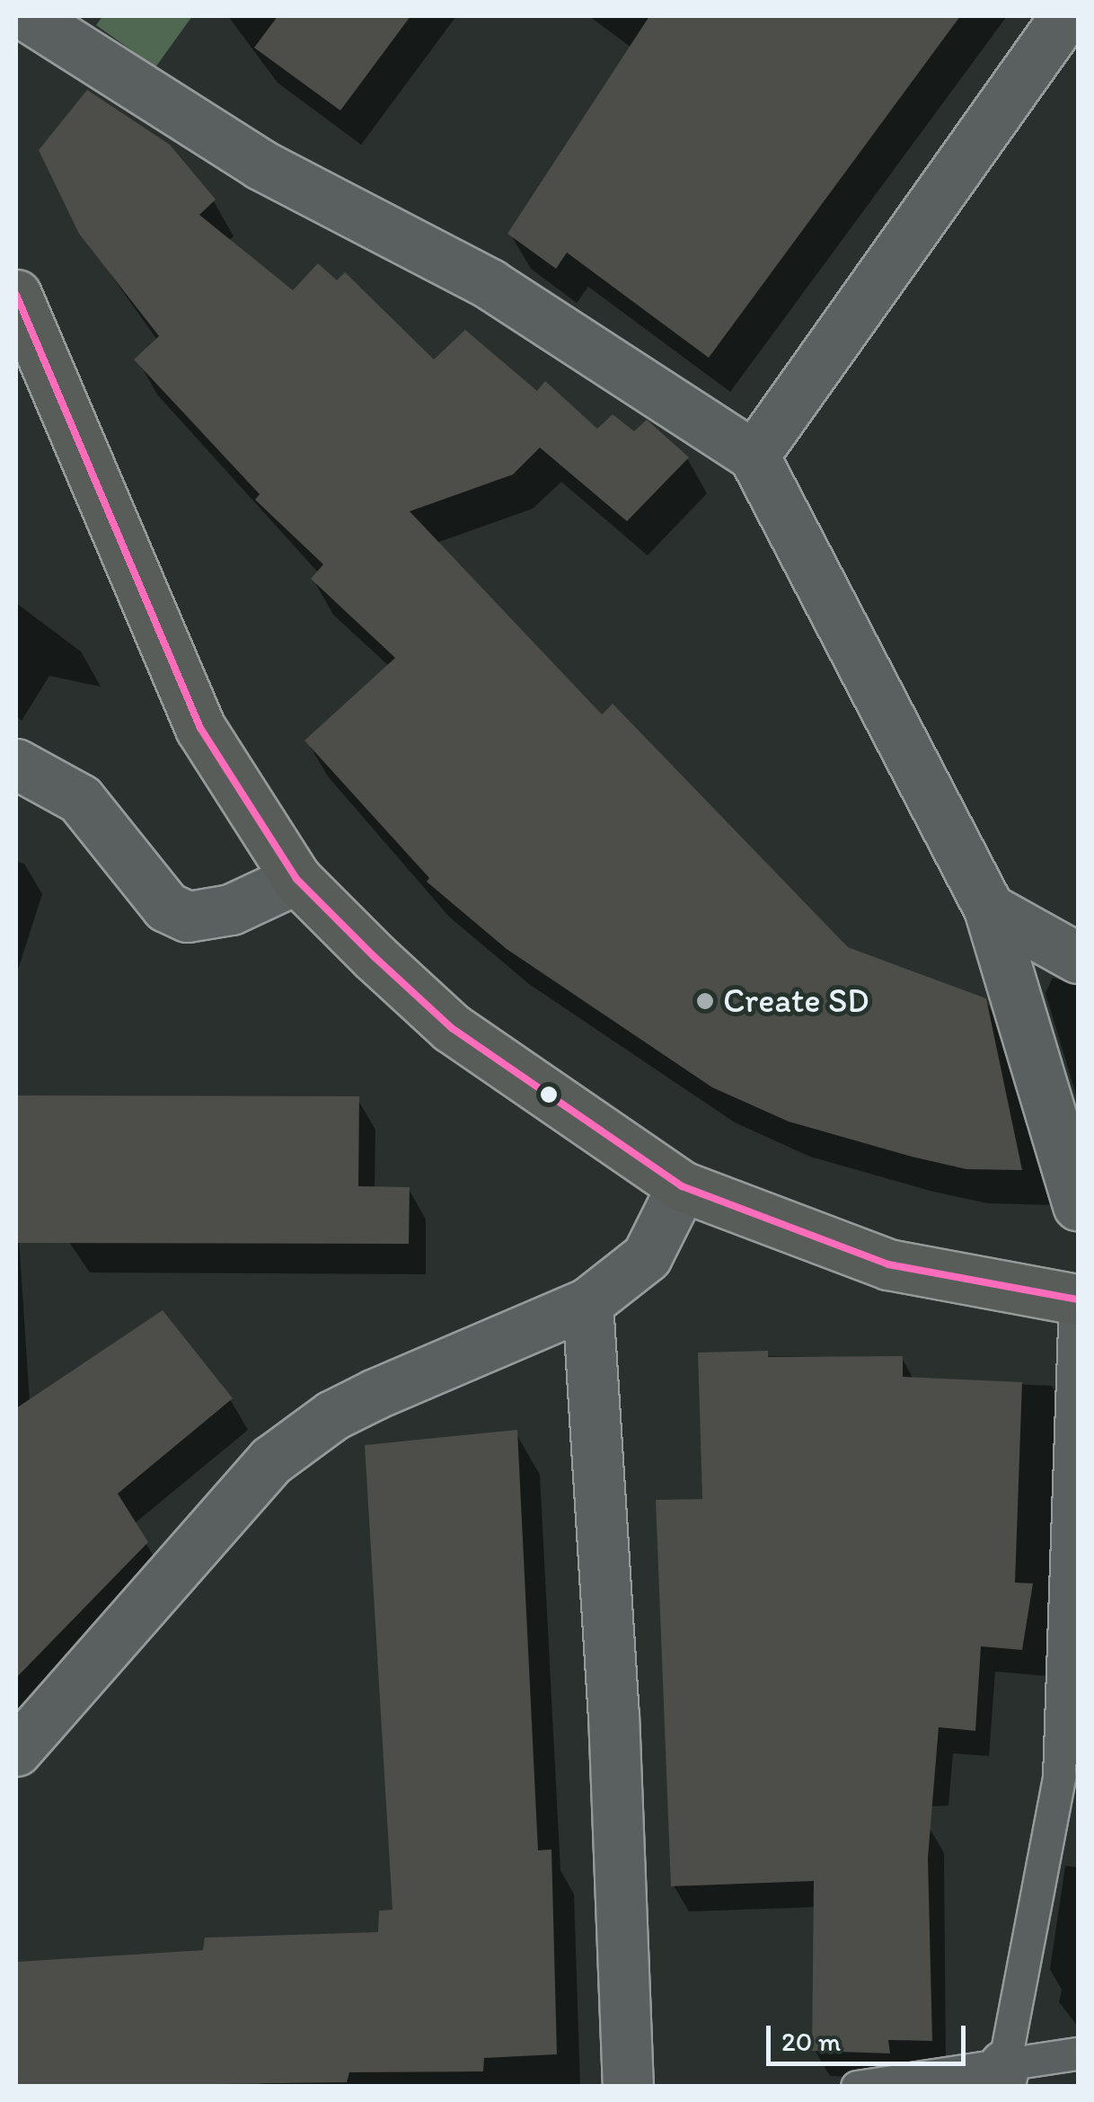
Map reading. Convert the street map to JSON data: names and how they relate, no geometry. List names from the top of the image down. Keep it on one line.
{"places":["Create SD"],"scale_bar":"20 m"}
